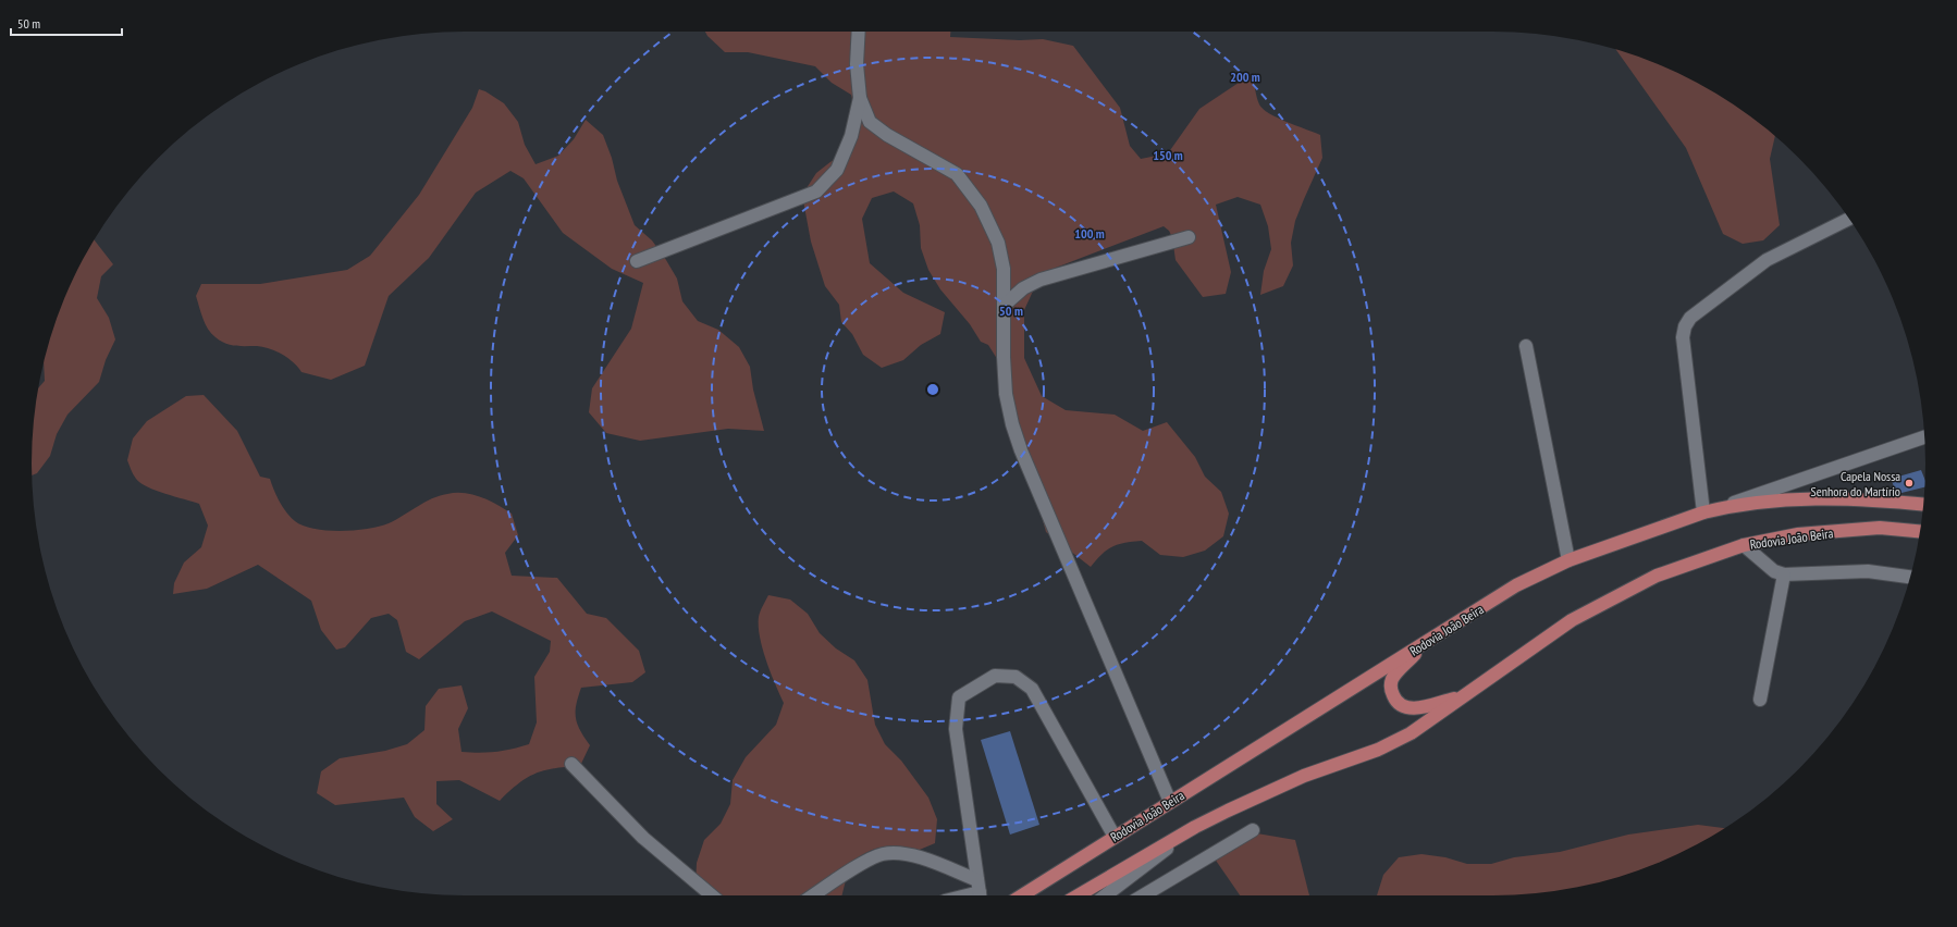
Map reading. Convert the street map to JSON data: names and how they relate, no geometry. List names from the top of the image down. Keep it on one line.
{"streets":{"main road":["Rodovia João Beira"]},"places":["Capela Nossa Senhora do Martírio"],"scale_bar":"50 m","rings":["200 m","150 m","100 m","50 m"]}
